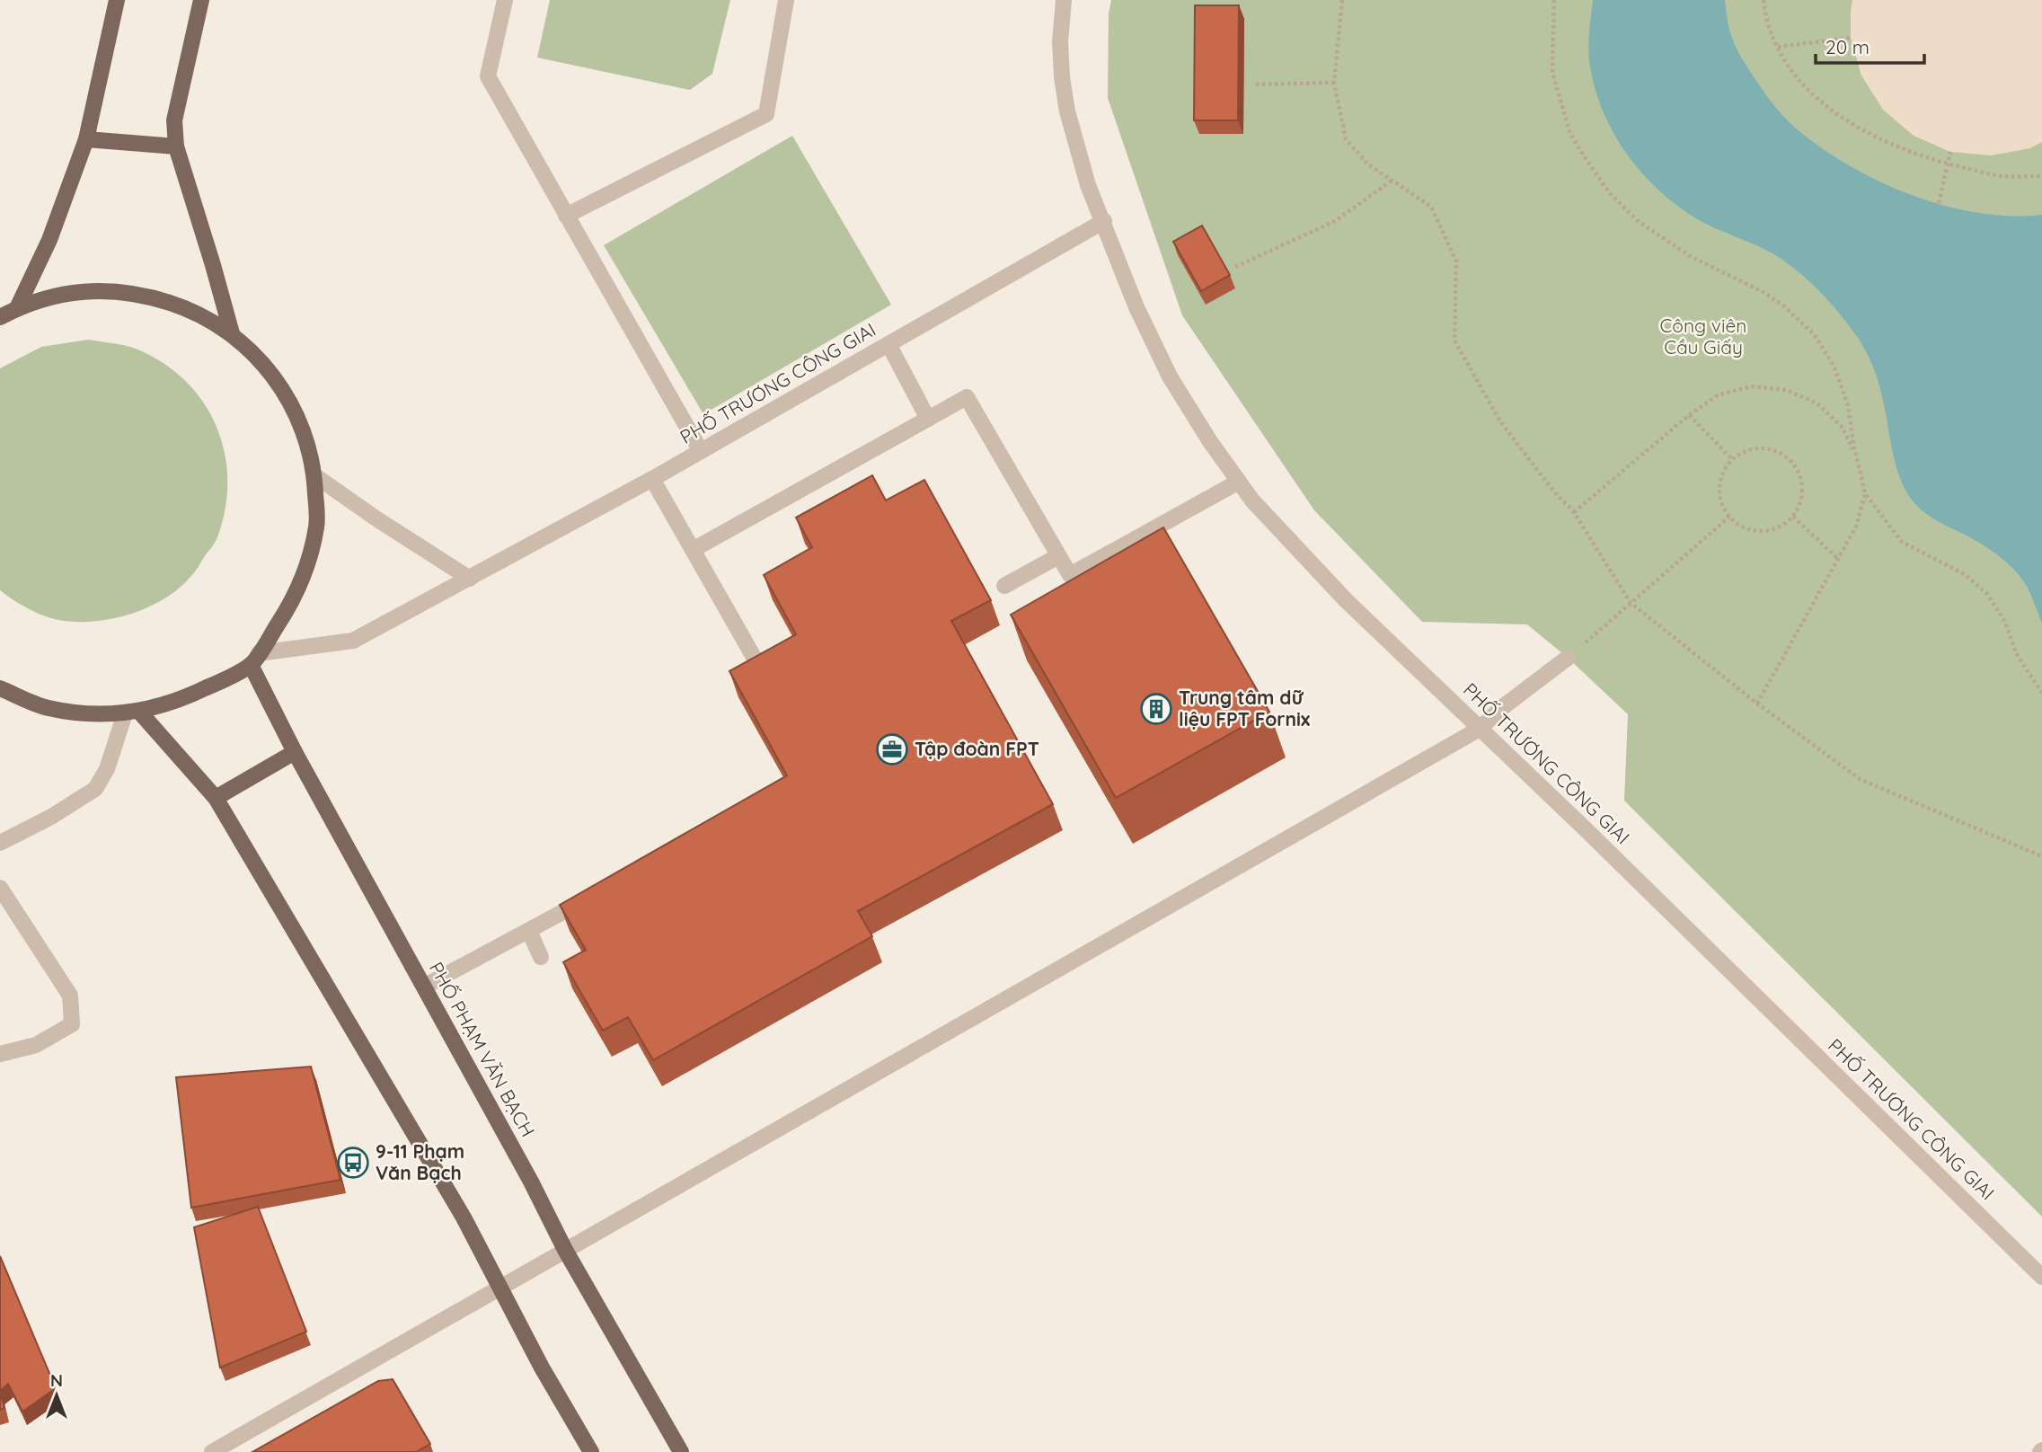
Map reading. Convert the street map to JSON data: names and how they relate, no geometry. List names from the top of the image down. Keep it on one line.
{"streets":{"main road":["PHỐ PHẠM VĂN BẠCH"],"street":["PHỐ TRƯƠNG CÔNG GIAI"]},"crossings":[["PHỐ TRƯƠNG CÔNG GIAI","PHỐ PHẠM VĂN BẠCH"]],"parks":["Công viên Cầu Giấy"],"places":{"building":["Trung tâm dữ liệu FPT Fornix"],"office":["Tập đoàn FPT"],"bus stop":["9-11 Phạm Văn Bạch"]},"scale_bar":"20 m","north":"top"}
